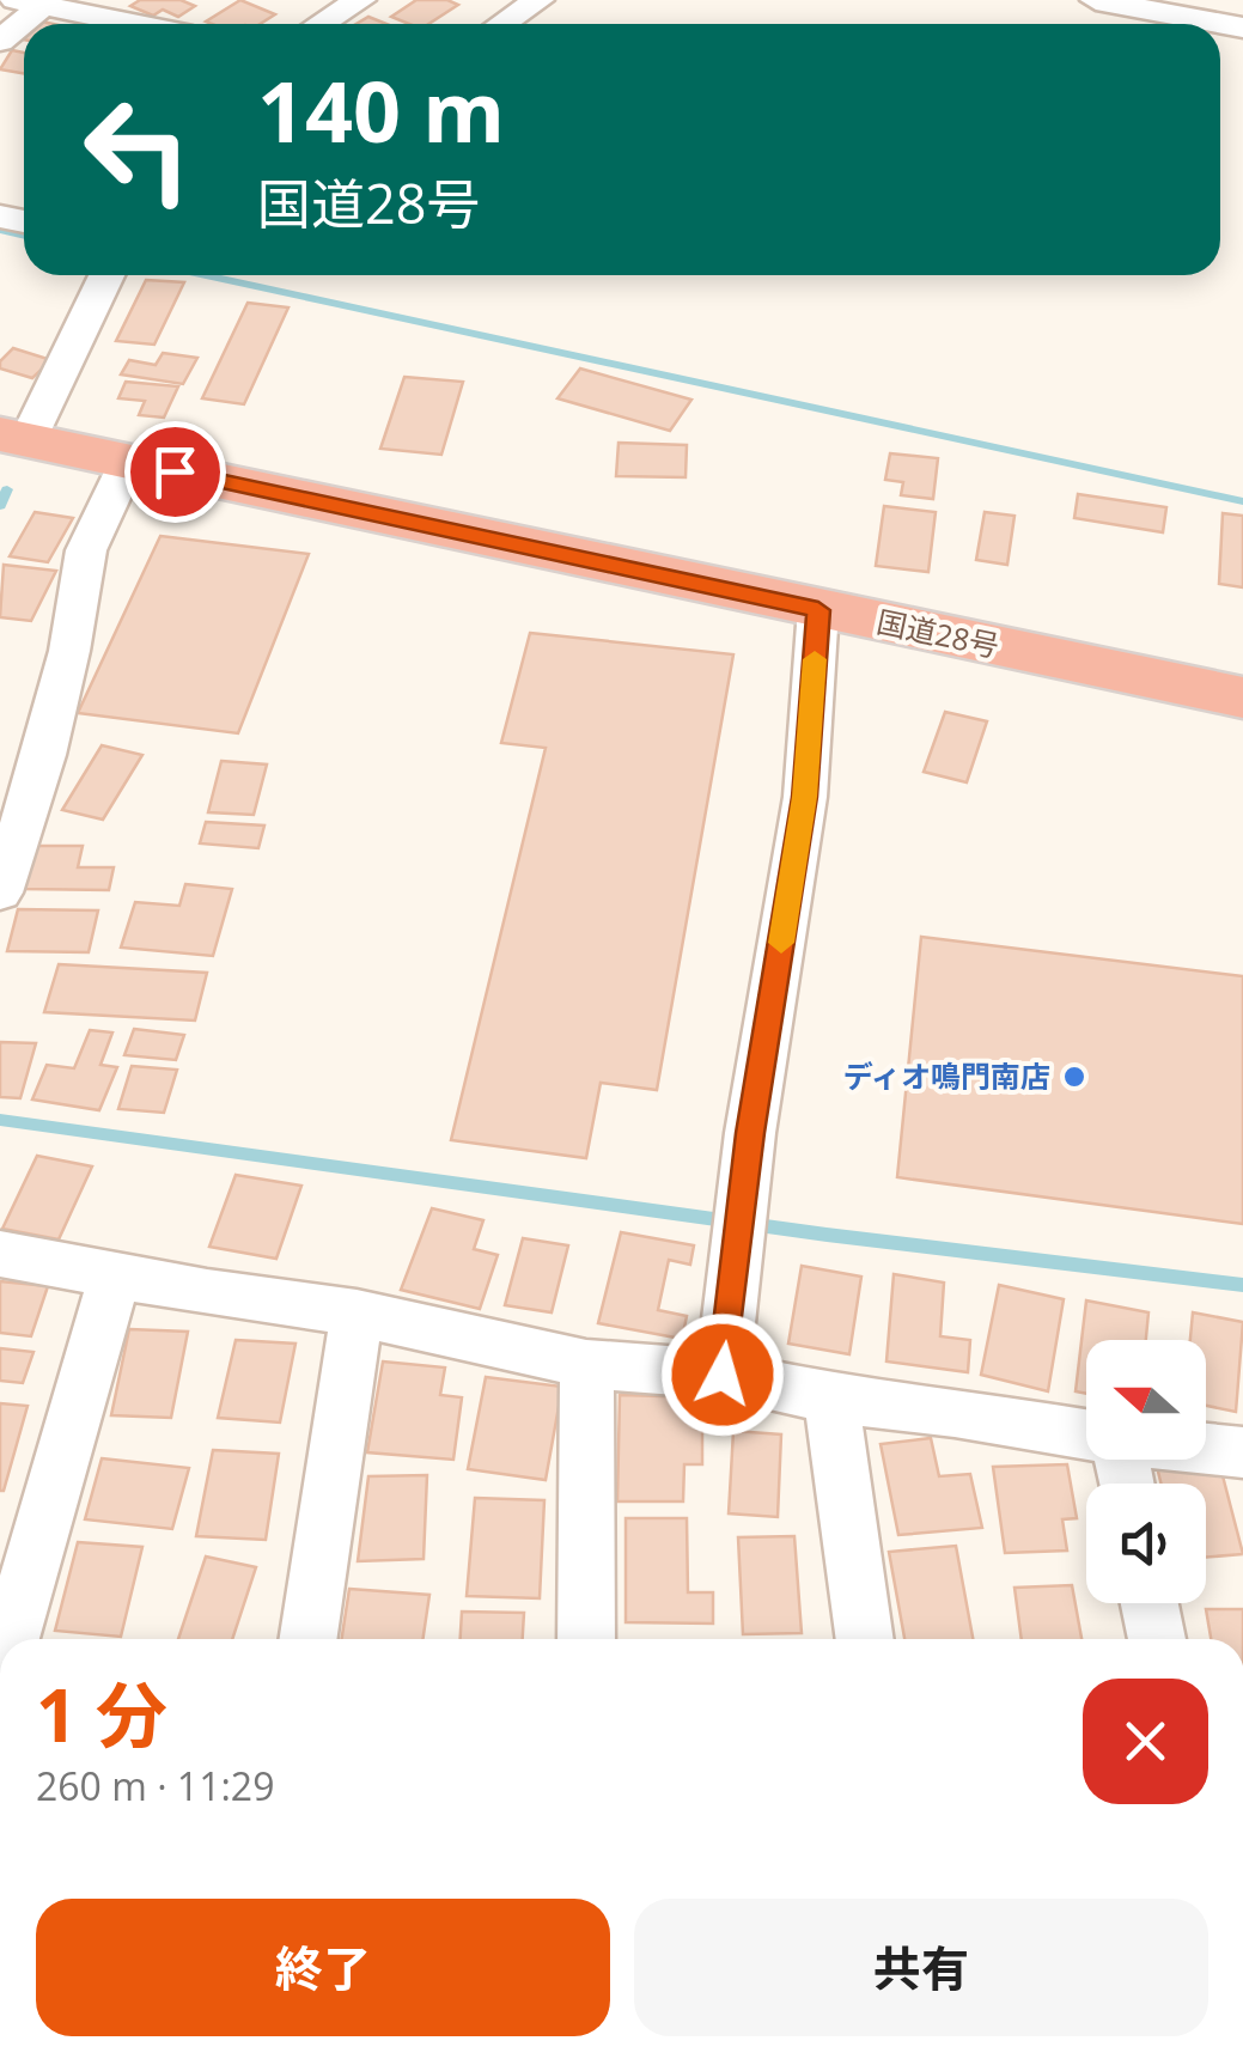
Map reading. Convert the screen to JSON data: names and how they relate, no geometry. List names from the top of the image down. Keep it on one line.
{"streets":{"highway":["国道28号"]},"places":["ディオ鳴門南店"],"north":"left","page":{"turn":["140 m","国道28号"],"heading":["1 分","260 m · 11:29"],"buttons":["終了","共有"]}}
